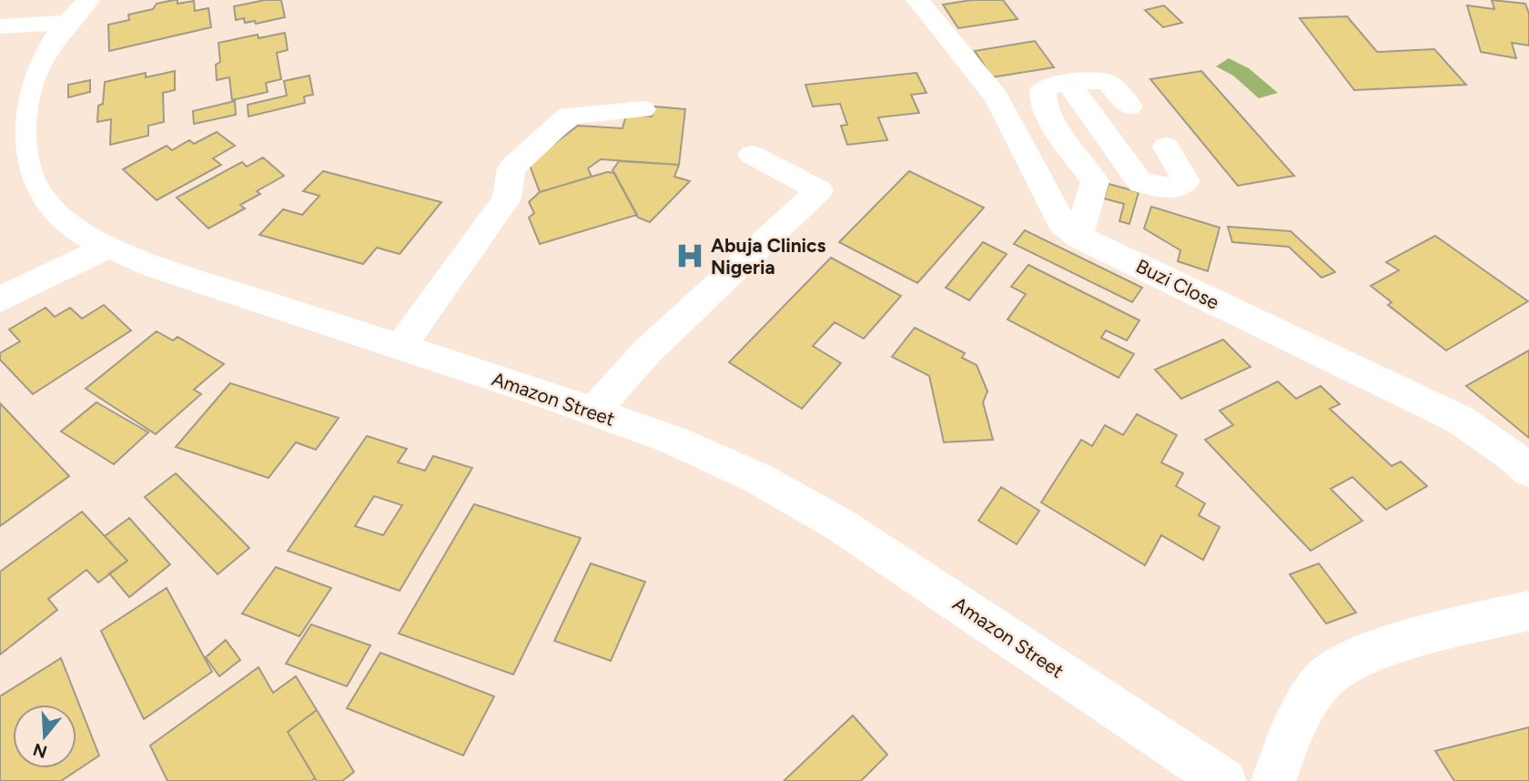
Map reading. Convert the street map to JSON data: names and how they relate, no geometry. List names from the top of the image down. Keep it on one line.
{"streets":{"street":["Buzi Close","Amazon Street"]},"places":{"hospital":["Abuja Clinics Nigeria"]},"north":"bottom"}
